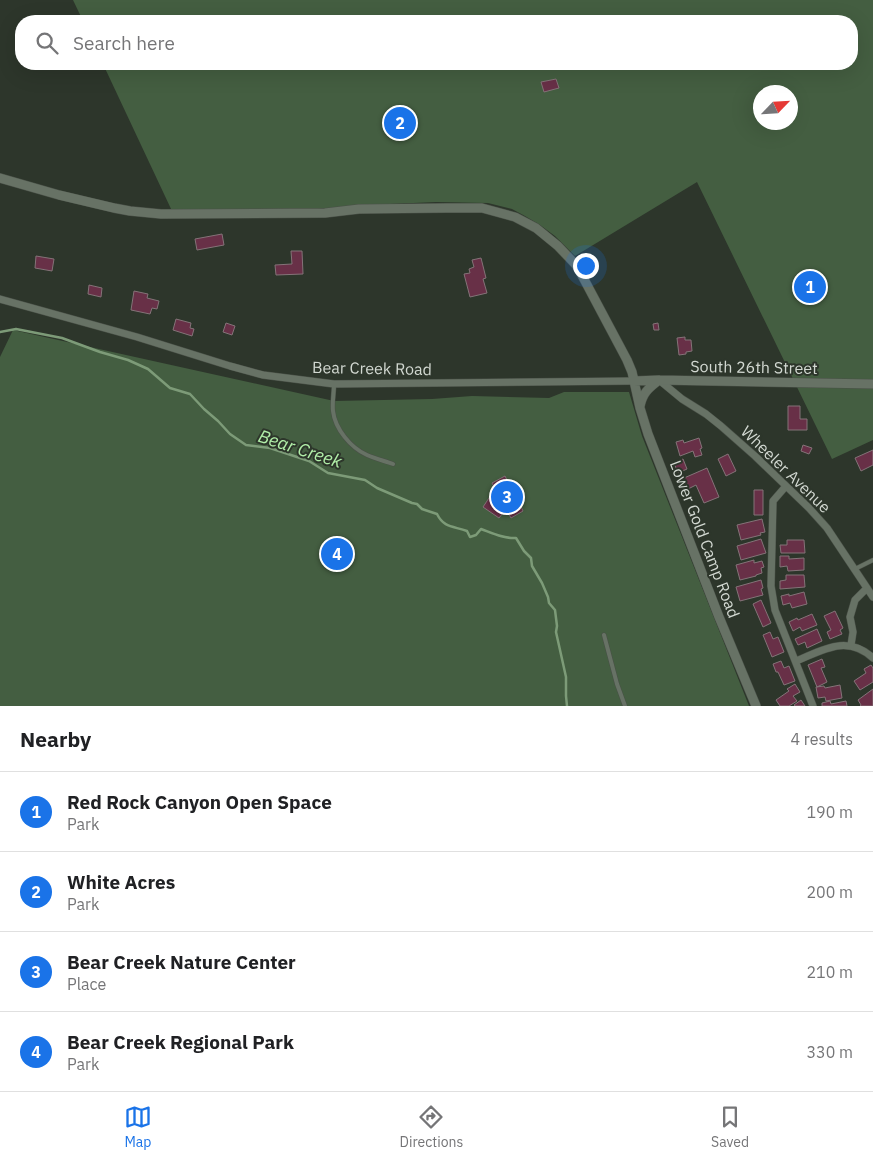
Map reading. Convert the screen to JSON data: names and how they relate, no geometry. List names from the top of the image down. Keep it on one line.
{"streets":{"street":["South 26th Street","Bear Creek Road","Wheeler Avenue","Lower Gold Camp Road"]},"crossings":[["South 26th Street","Bear Creek Road"],["South 26th Street","Wheeler Avenue"],["South 26th Street","Lower Gold Camp Road"],["Bear Creek Road","Lower Gold Camp Road"]],"water":["Bear Creek"],"north":"top right","page":{"search":"Search here","pins":["2","1","3","4"],"heading":["Nearby","4 results"],"list":[{"mark":"1","name":"Red Rock Canyon Open Space","note":"Park","value":"190 m"},{"mark":"2","name":"White Acres","note":"Park","value":"200 m"},{"mark":"3","name":"Bear Creek Nature Center","note":"Place","value":"210 m"},{"mark":"4","name":"Bear Creek Regional Park","note":"Park","value":"330 m"}],"nav":["Map","Directions","Saved"]}}
